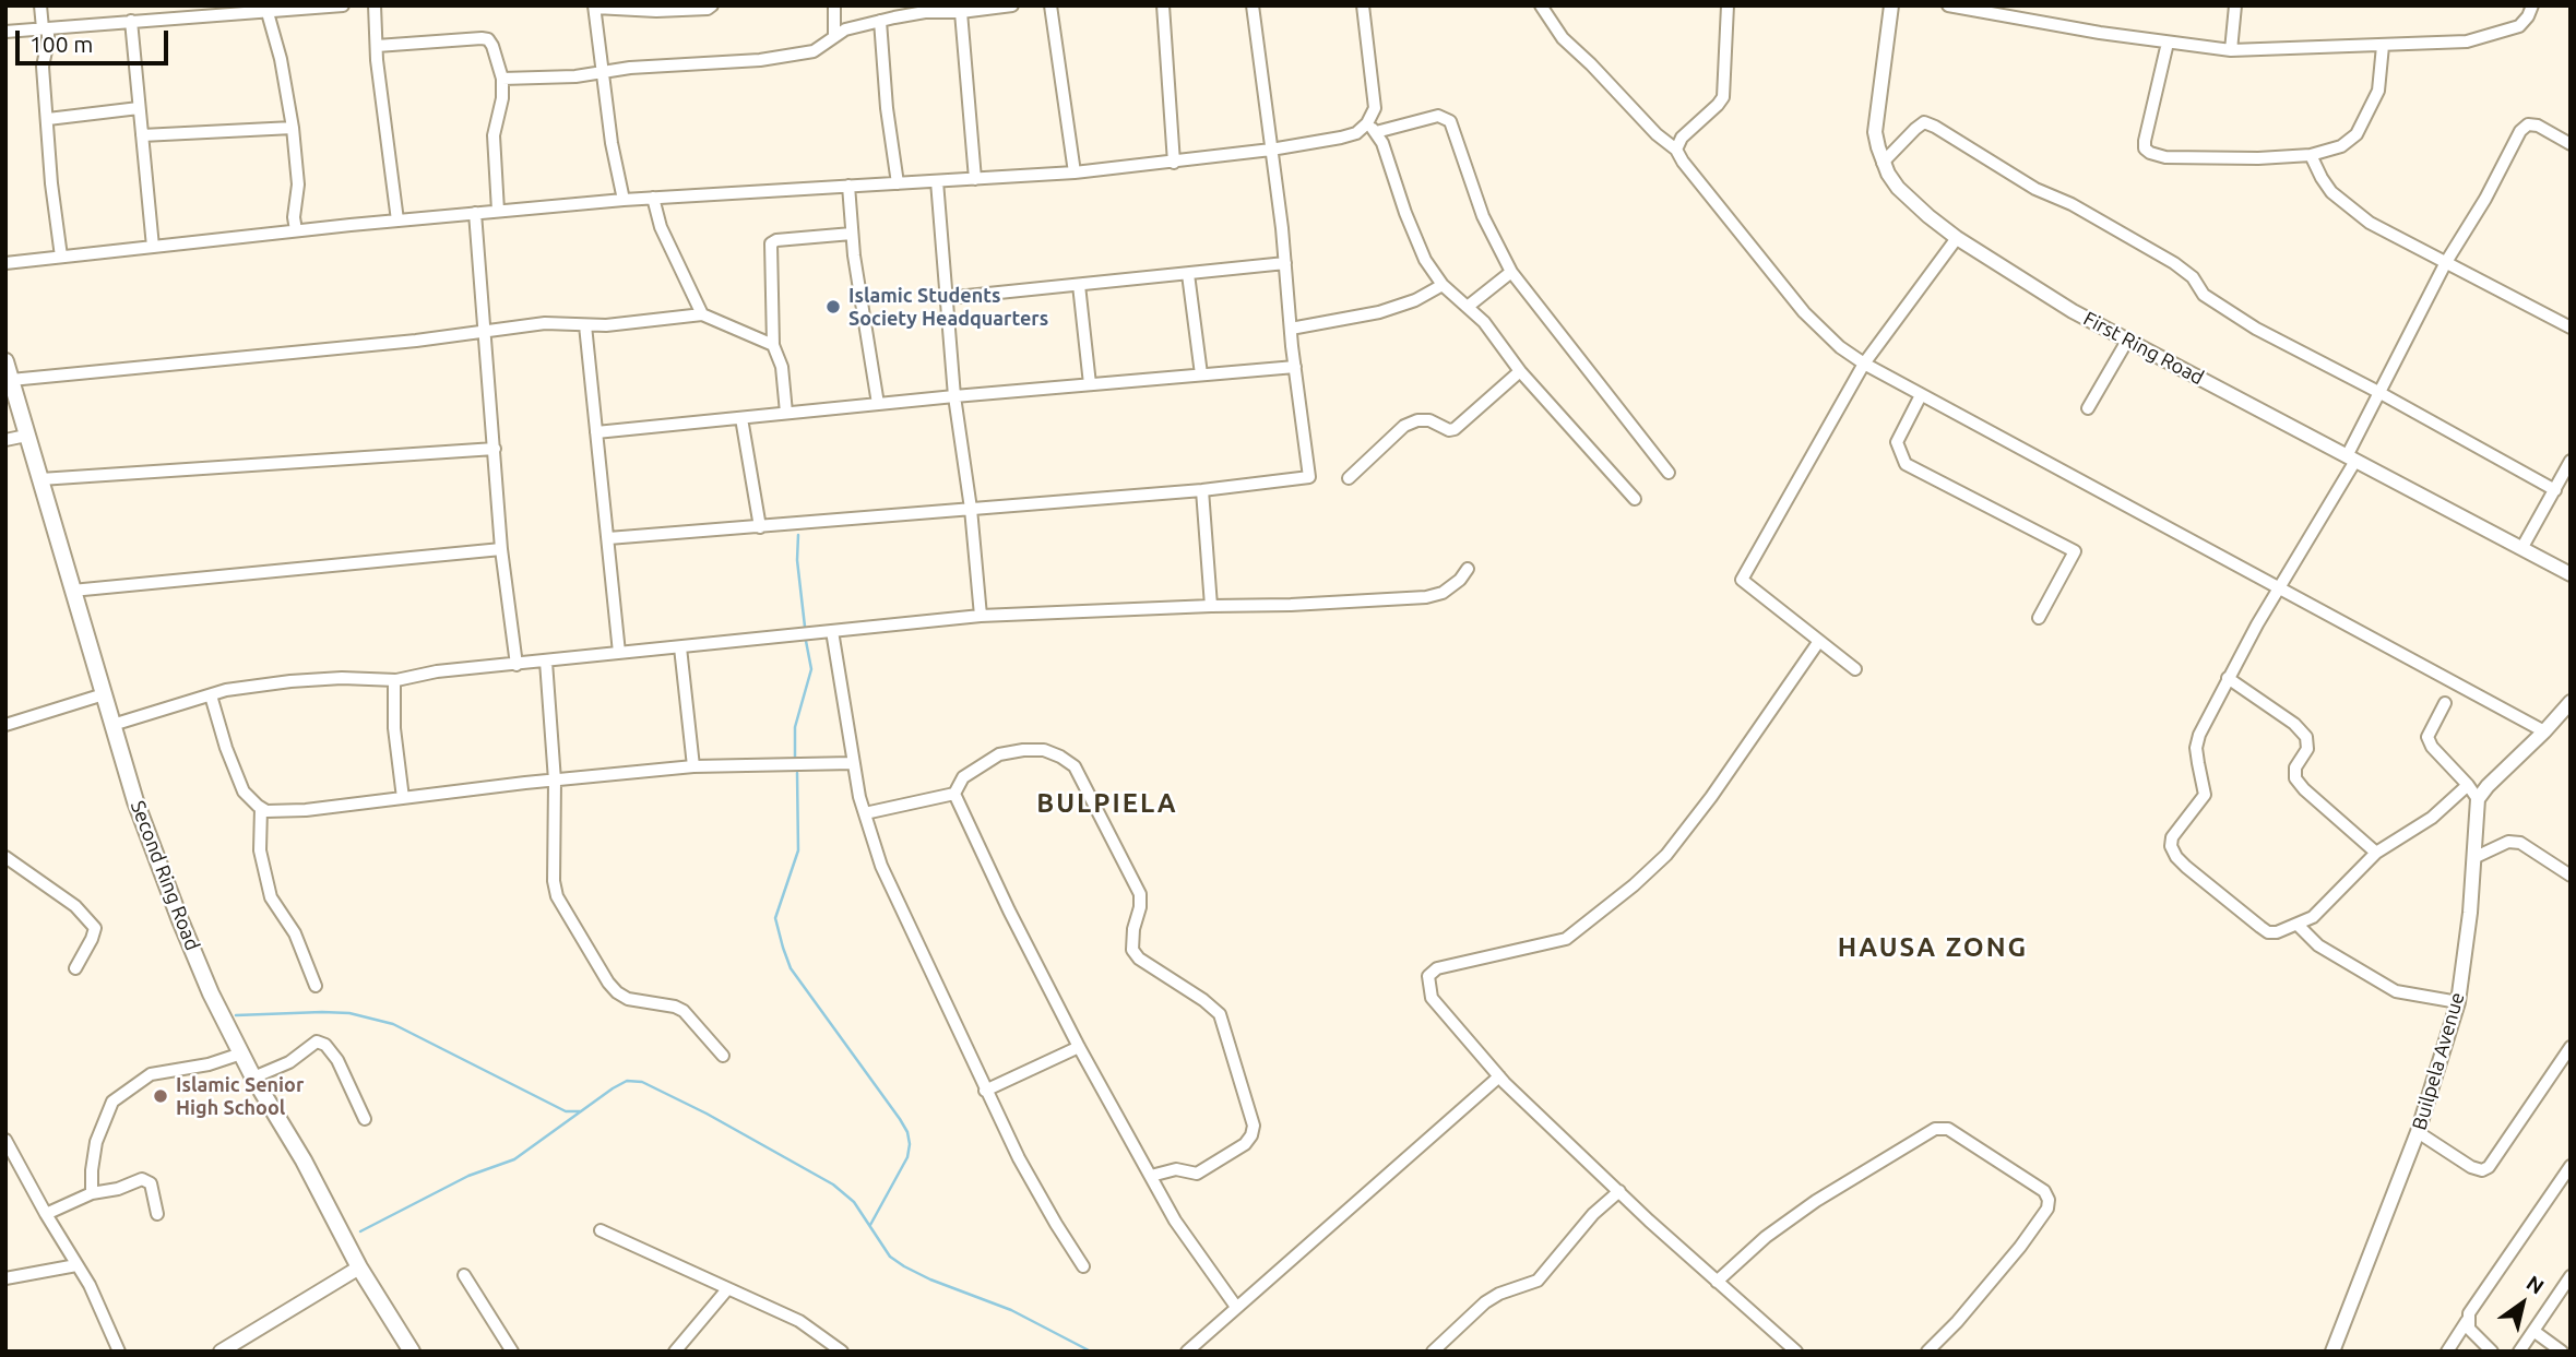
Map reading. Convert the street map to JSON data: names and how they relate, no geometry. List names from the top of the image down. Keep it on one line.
{"streets":{"main road":["Second Ring Road"],"street":["First Ring Road","Builpela Avenue"]},"districts":["BULPIELA","HAUSA ZONG"],"places":["Islamic Students Society Headquarters","Islamic Senior High School"],"scale_bar":"100 m","north":"top right"}
